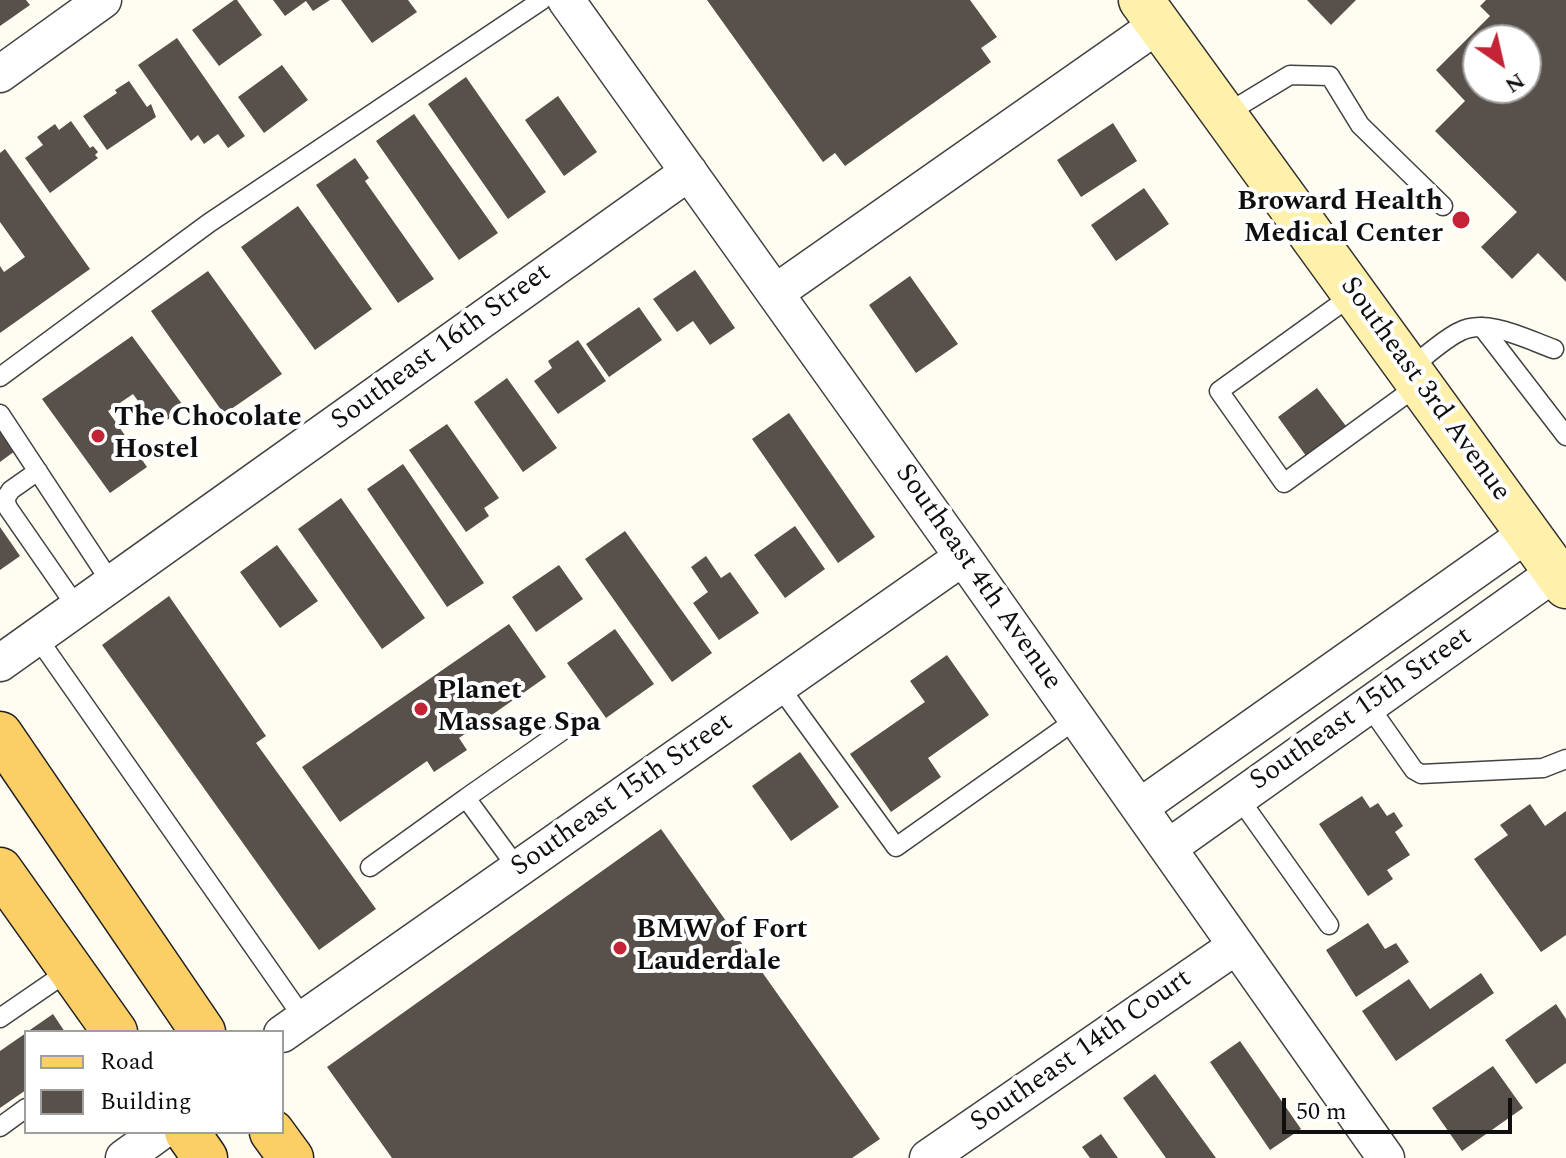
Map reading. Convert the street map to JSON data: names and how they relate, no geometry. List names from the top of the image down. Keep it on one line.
{"streets":{"main road":["Southeast 3rd Avenue"],"street":["Southeast 16th Street","Southeast 4th Avenue","Southeast 15th Street","Southeast 14th Court"]},"crossings":[["Southeast 16th Street","Southeast 4th Avenue"],["Southeast 3rd Avenue","Southeast 15th Street"],["Southeast 4th Avenue","Southeast 15th Street"],["Southeast 4th Avenue","Southeast 14th Court"]],"places":["Broward Health Medical Center","The Chocolate Hostel","Planet Massage Spa","BMW of Fort Lauderdale"],"legend":["Road","Building"],"scale_bar":"50 m","north":"bottom right"}
